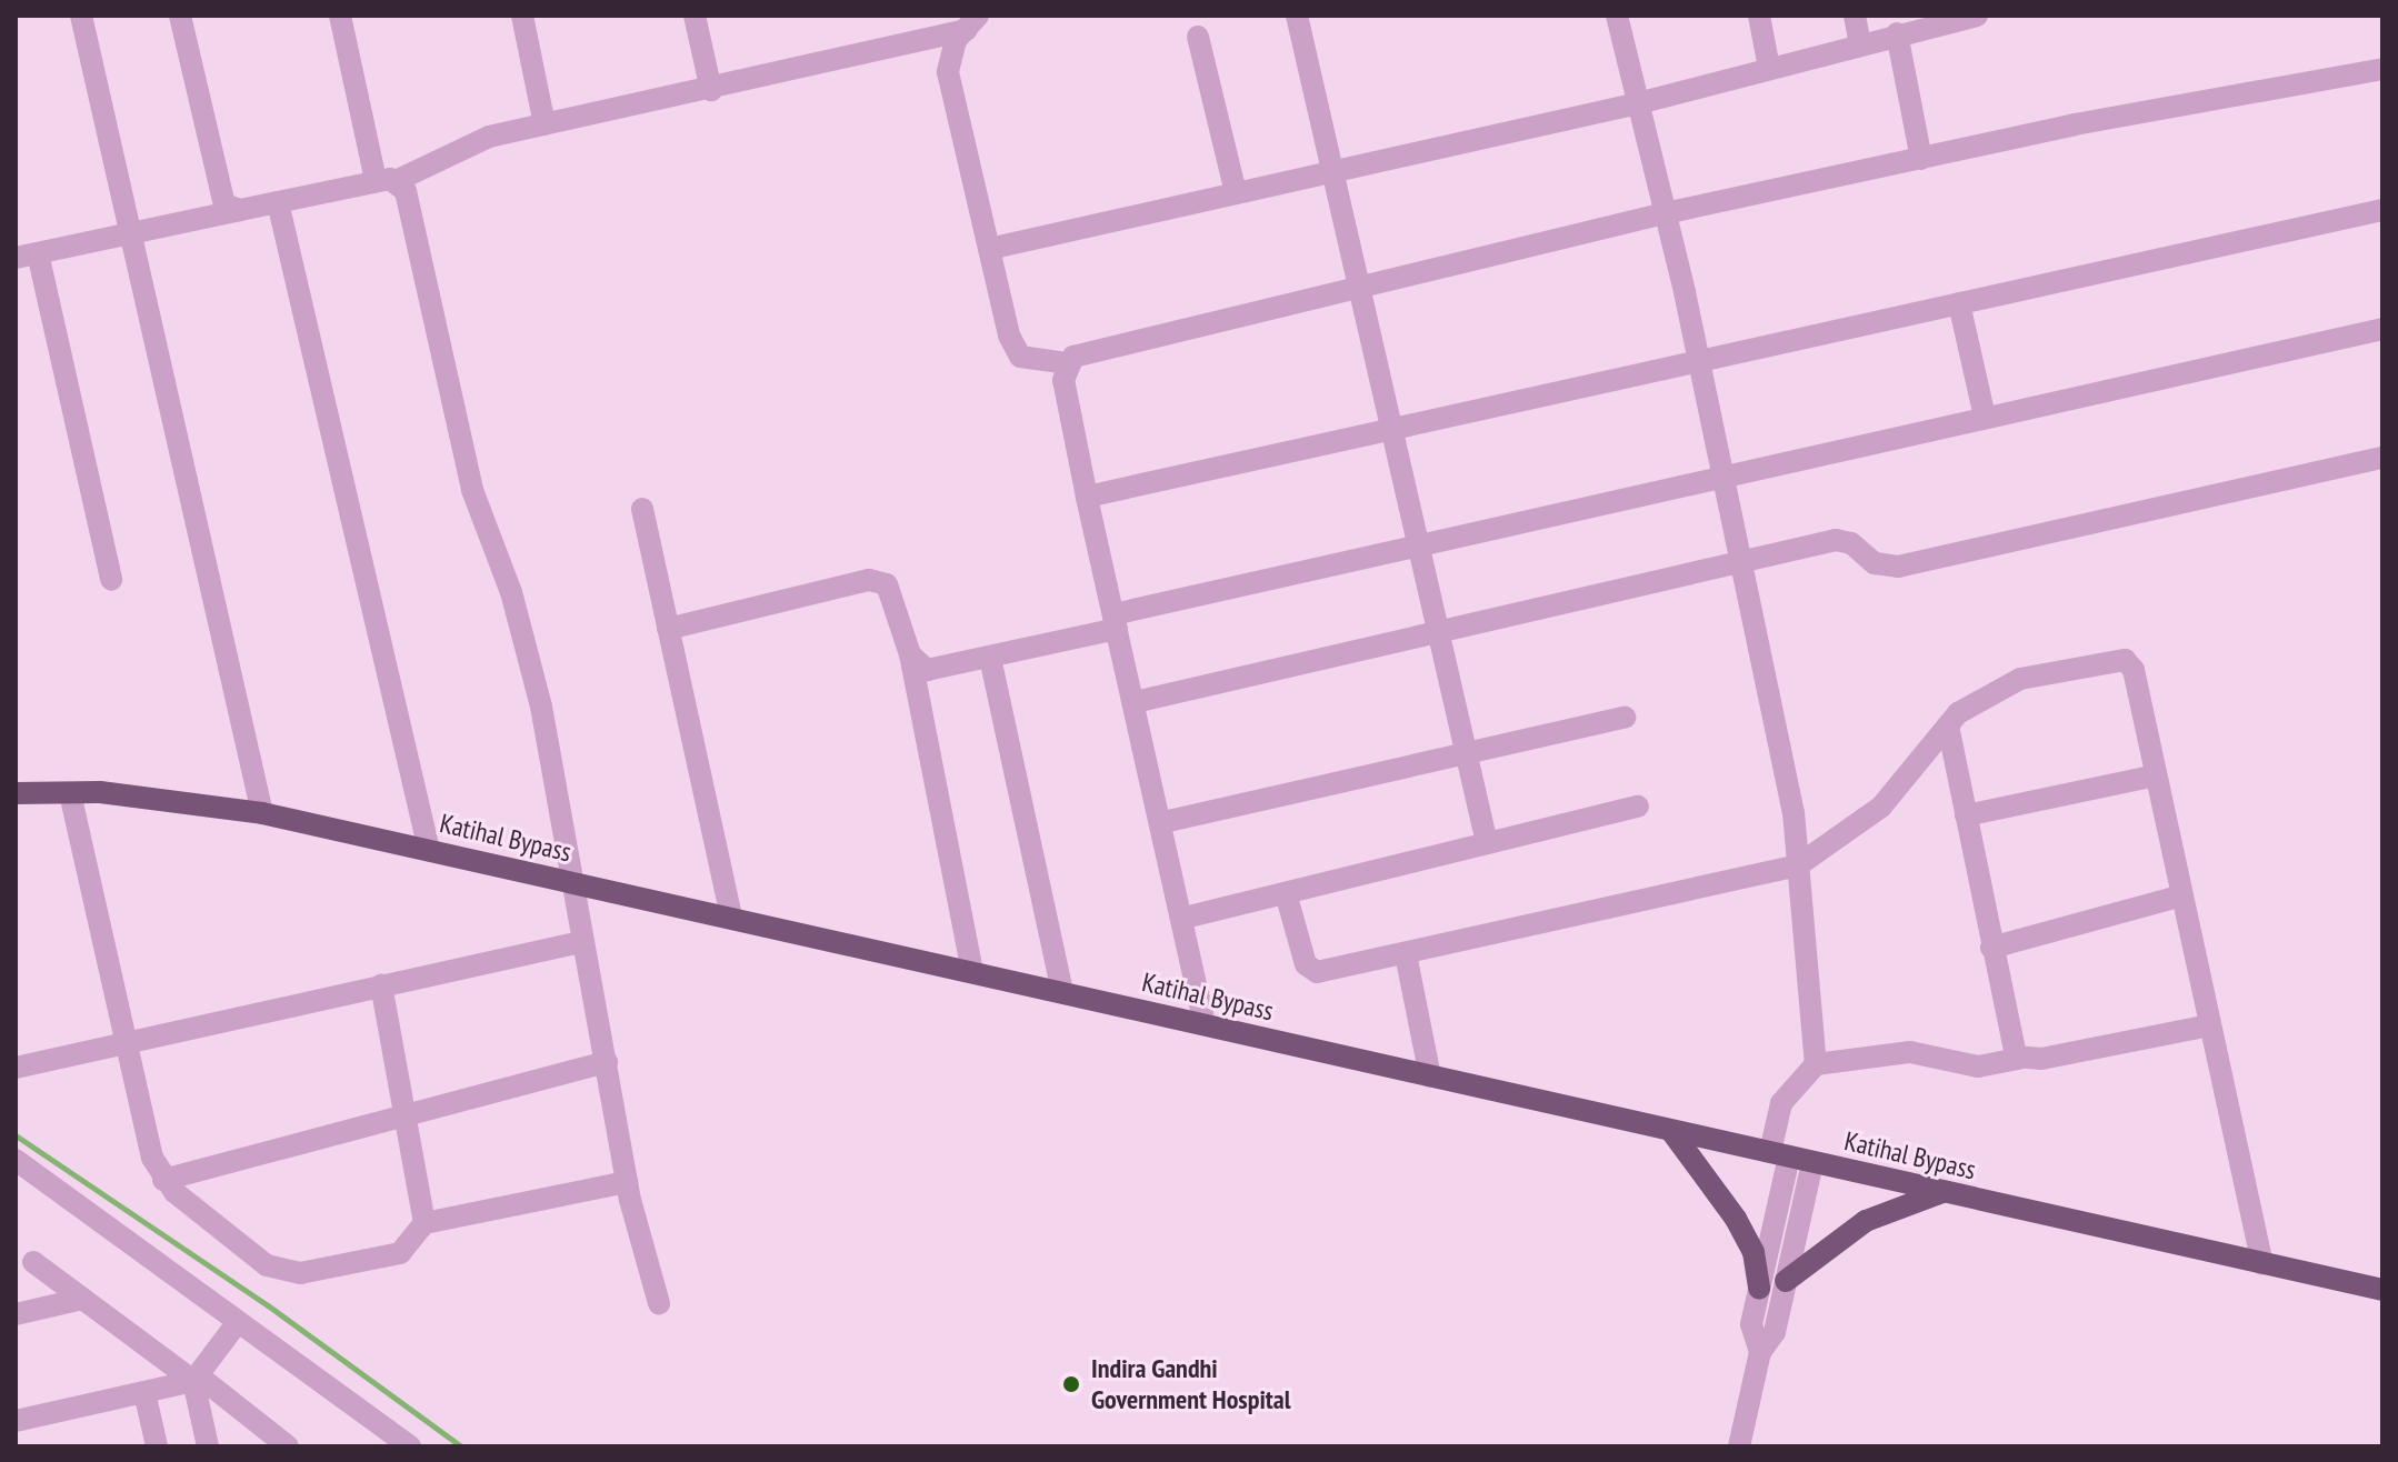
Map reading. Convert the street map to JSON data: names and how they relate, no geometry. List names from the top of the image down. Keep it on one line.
{"streets":{"main road":["Katihal Bypass"]},"places":["Indira Gandhi Government Hospital"]}
